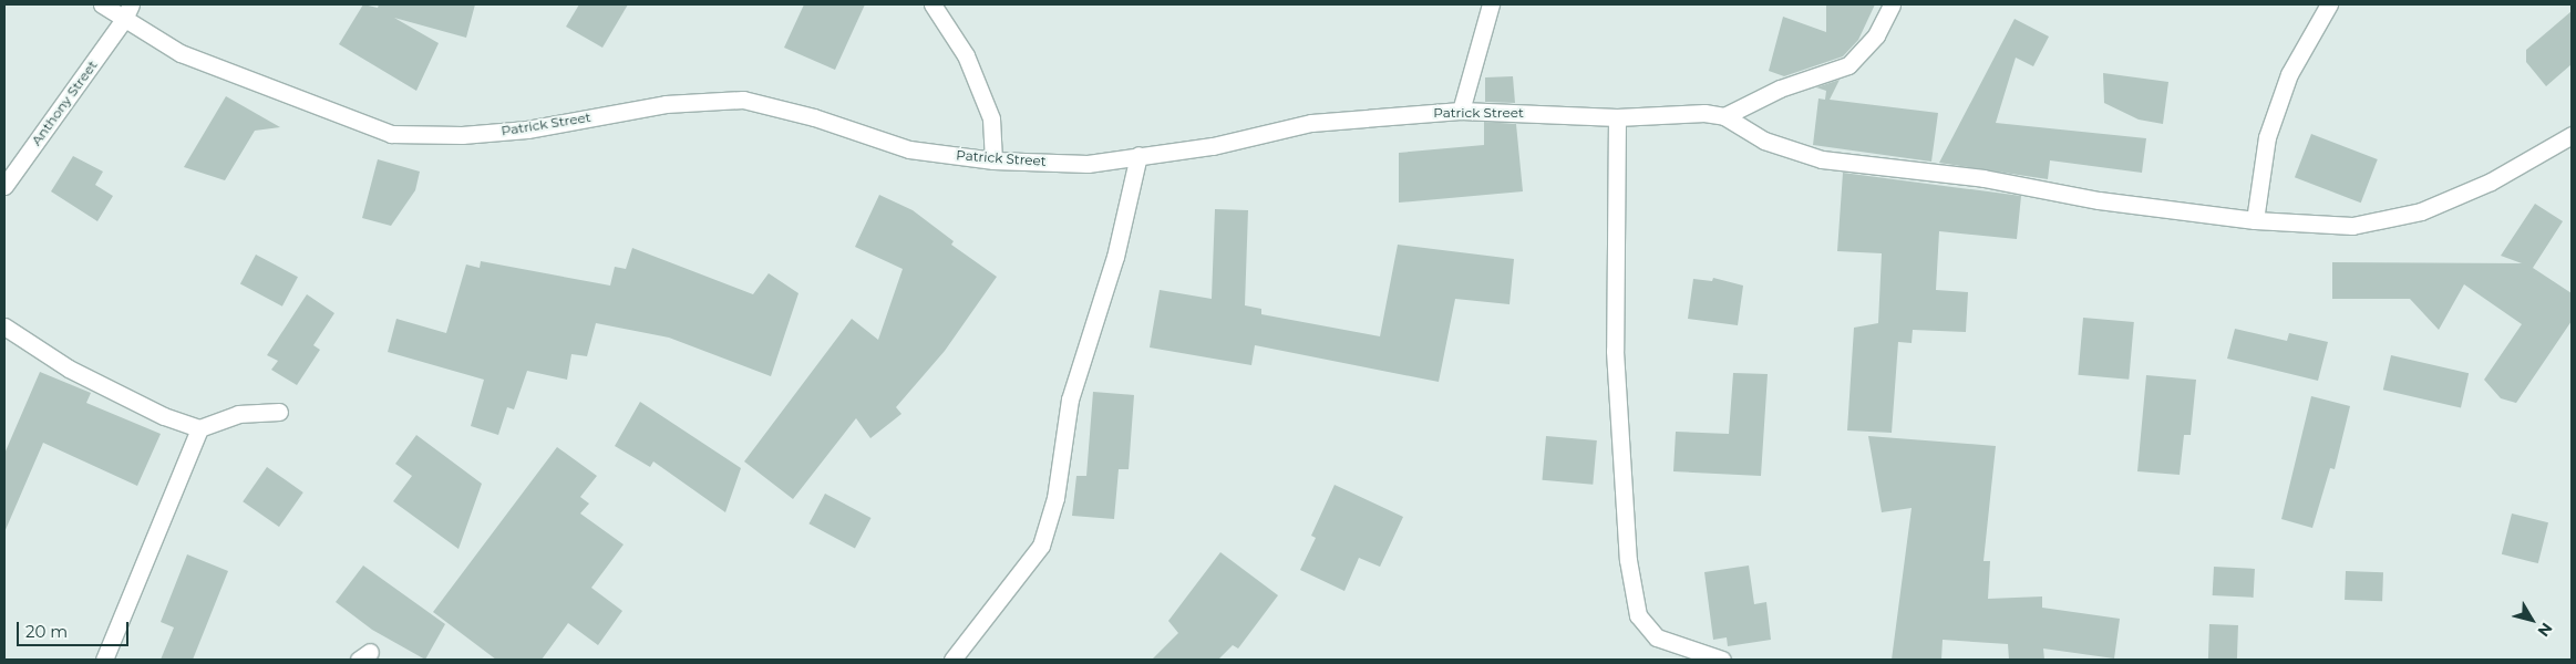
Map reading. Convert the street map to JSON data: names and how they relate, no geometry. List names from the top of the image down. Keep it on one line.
{"streets":{"street":["Anthony Street","Patrick Street"]},"crossings":[["Anthony Street","Patrick Street"]],"scale_bar":"20 m","north":"bottom right"}
